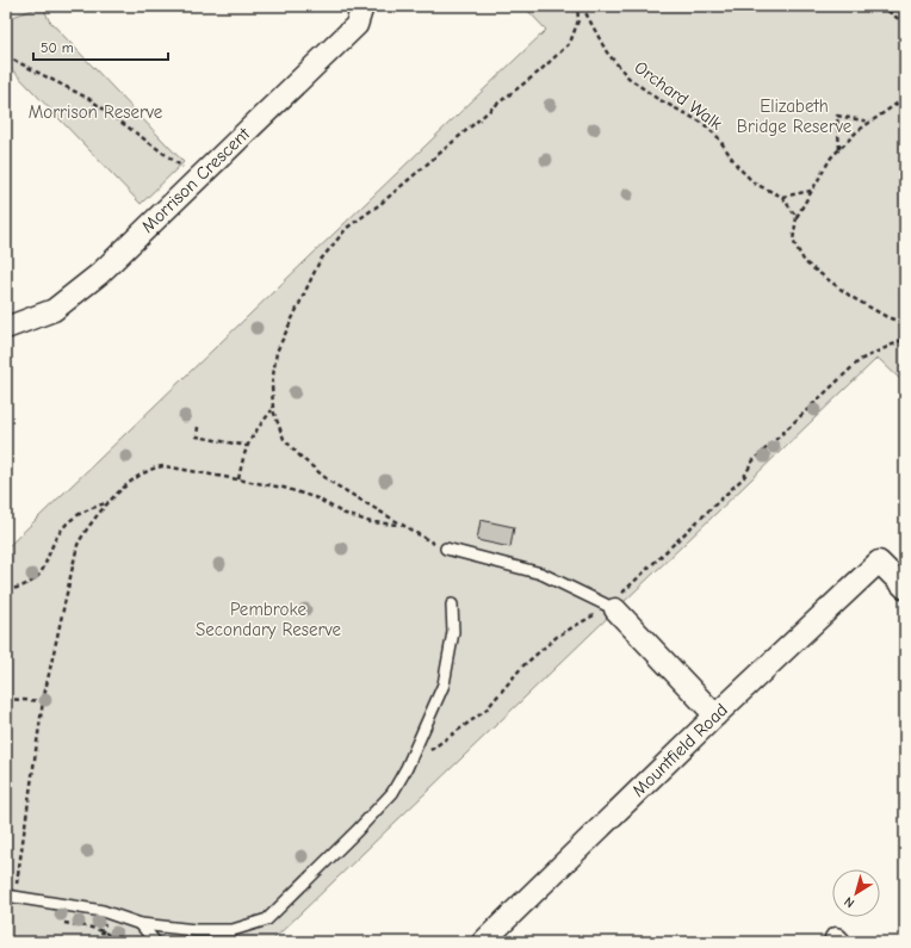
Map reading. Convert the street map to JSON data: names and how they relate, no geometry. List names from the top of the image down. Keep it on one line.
{"streets":{"street":["Morrison Crescent","Mountfield Road"],"path":["Orchard Walk"]},"parks":["Elizabeth Bridge Reserve","Morrison Reserve","Pembroke Secondary Reserve"],"scale_bar":"50 m","north":"bottom left"}
